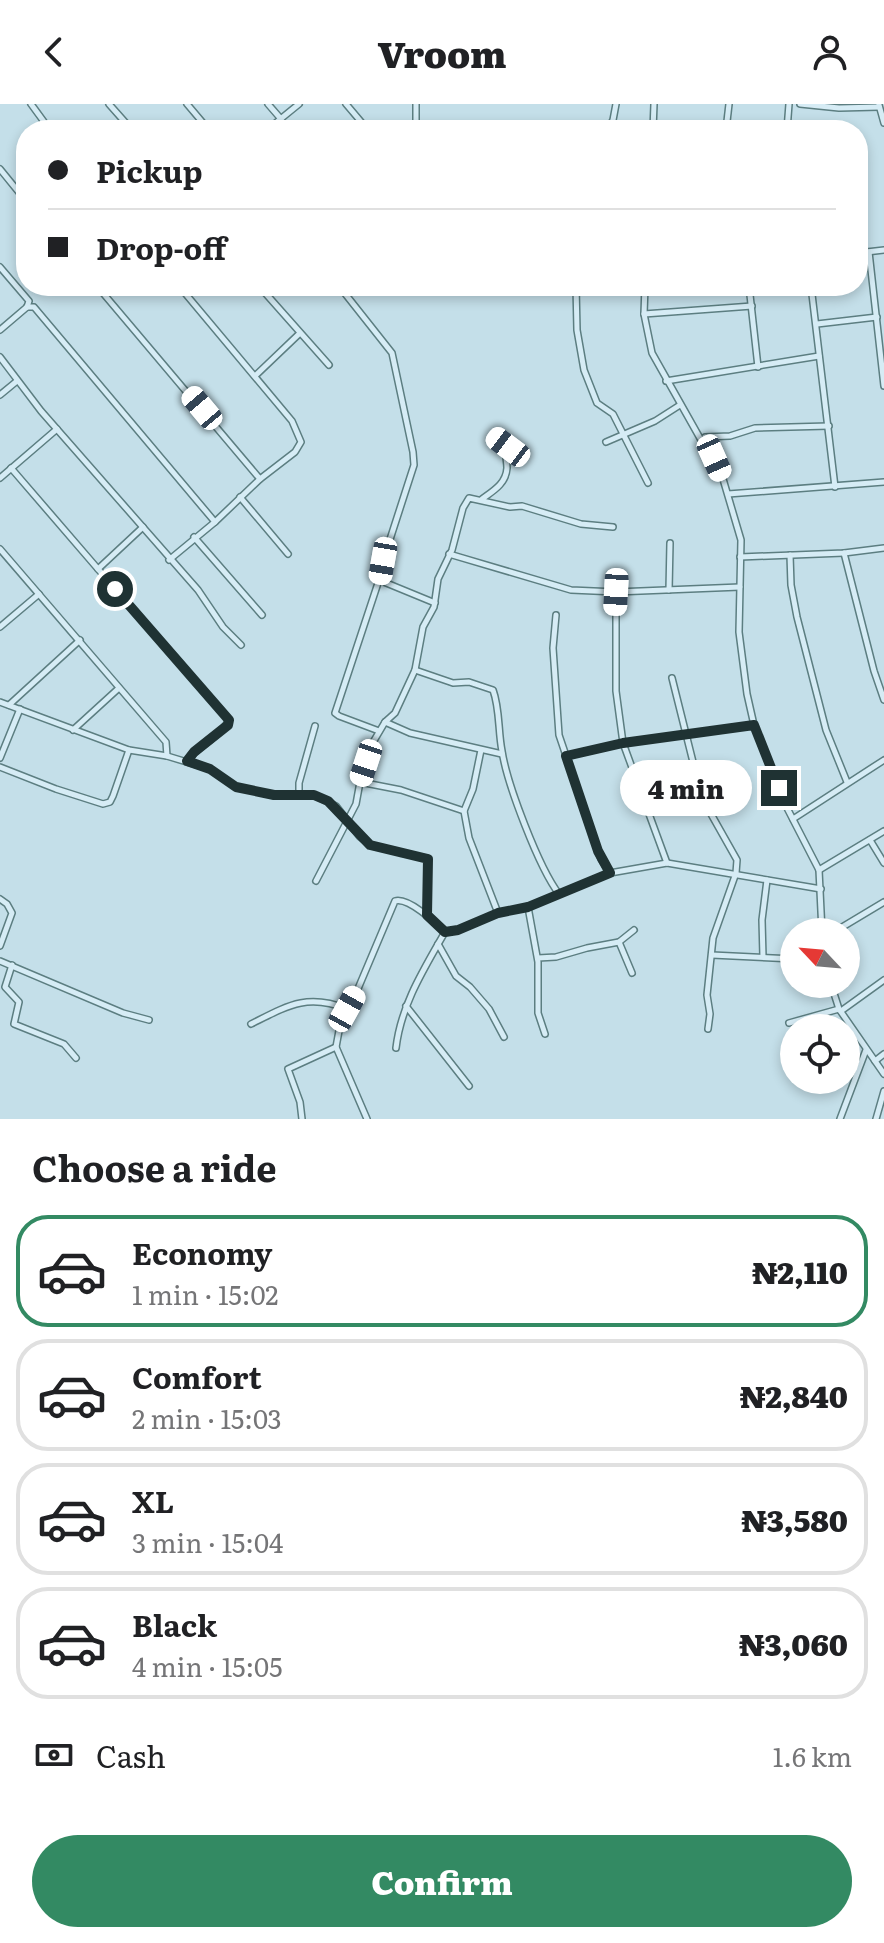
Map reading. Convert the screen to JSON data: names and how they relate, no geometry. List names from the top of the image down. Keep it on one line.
{"north":"top left","page":{"header":"Vroom","banner":["Pickup","Drop-off"],"bubble":"4 min","heading":"Choose a ride","list":[{"name":"Economy","note":"1 min · 15:02","value":"₦2,110"},{"name":"Comfort","note":"2 min · 15:03","value":"₦2,840"},{"name":"XL","note":"3 min · 15:04","value":"₦3,580"},{"name":"Black","note":"4 min · 15:05","value":"₦3,060"}],"pay":["Cash","1.6 km"],"buttons":"Confirm"}}
